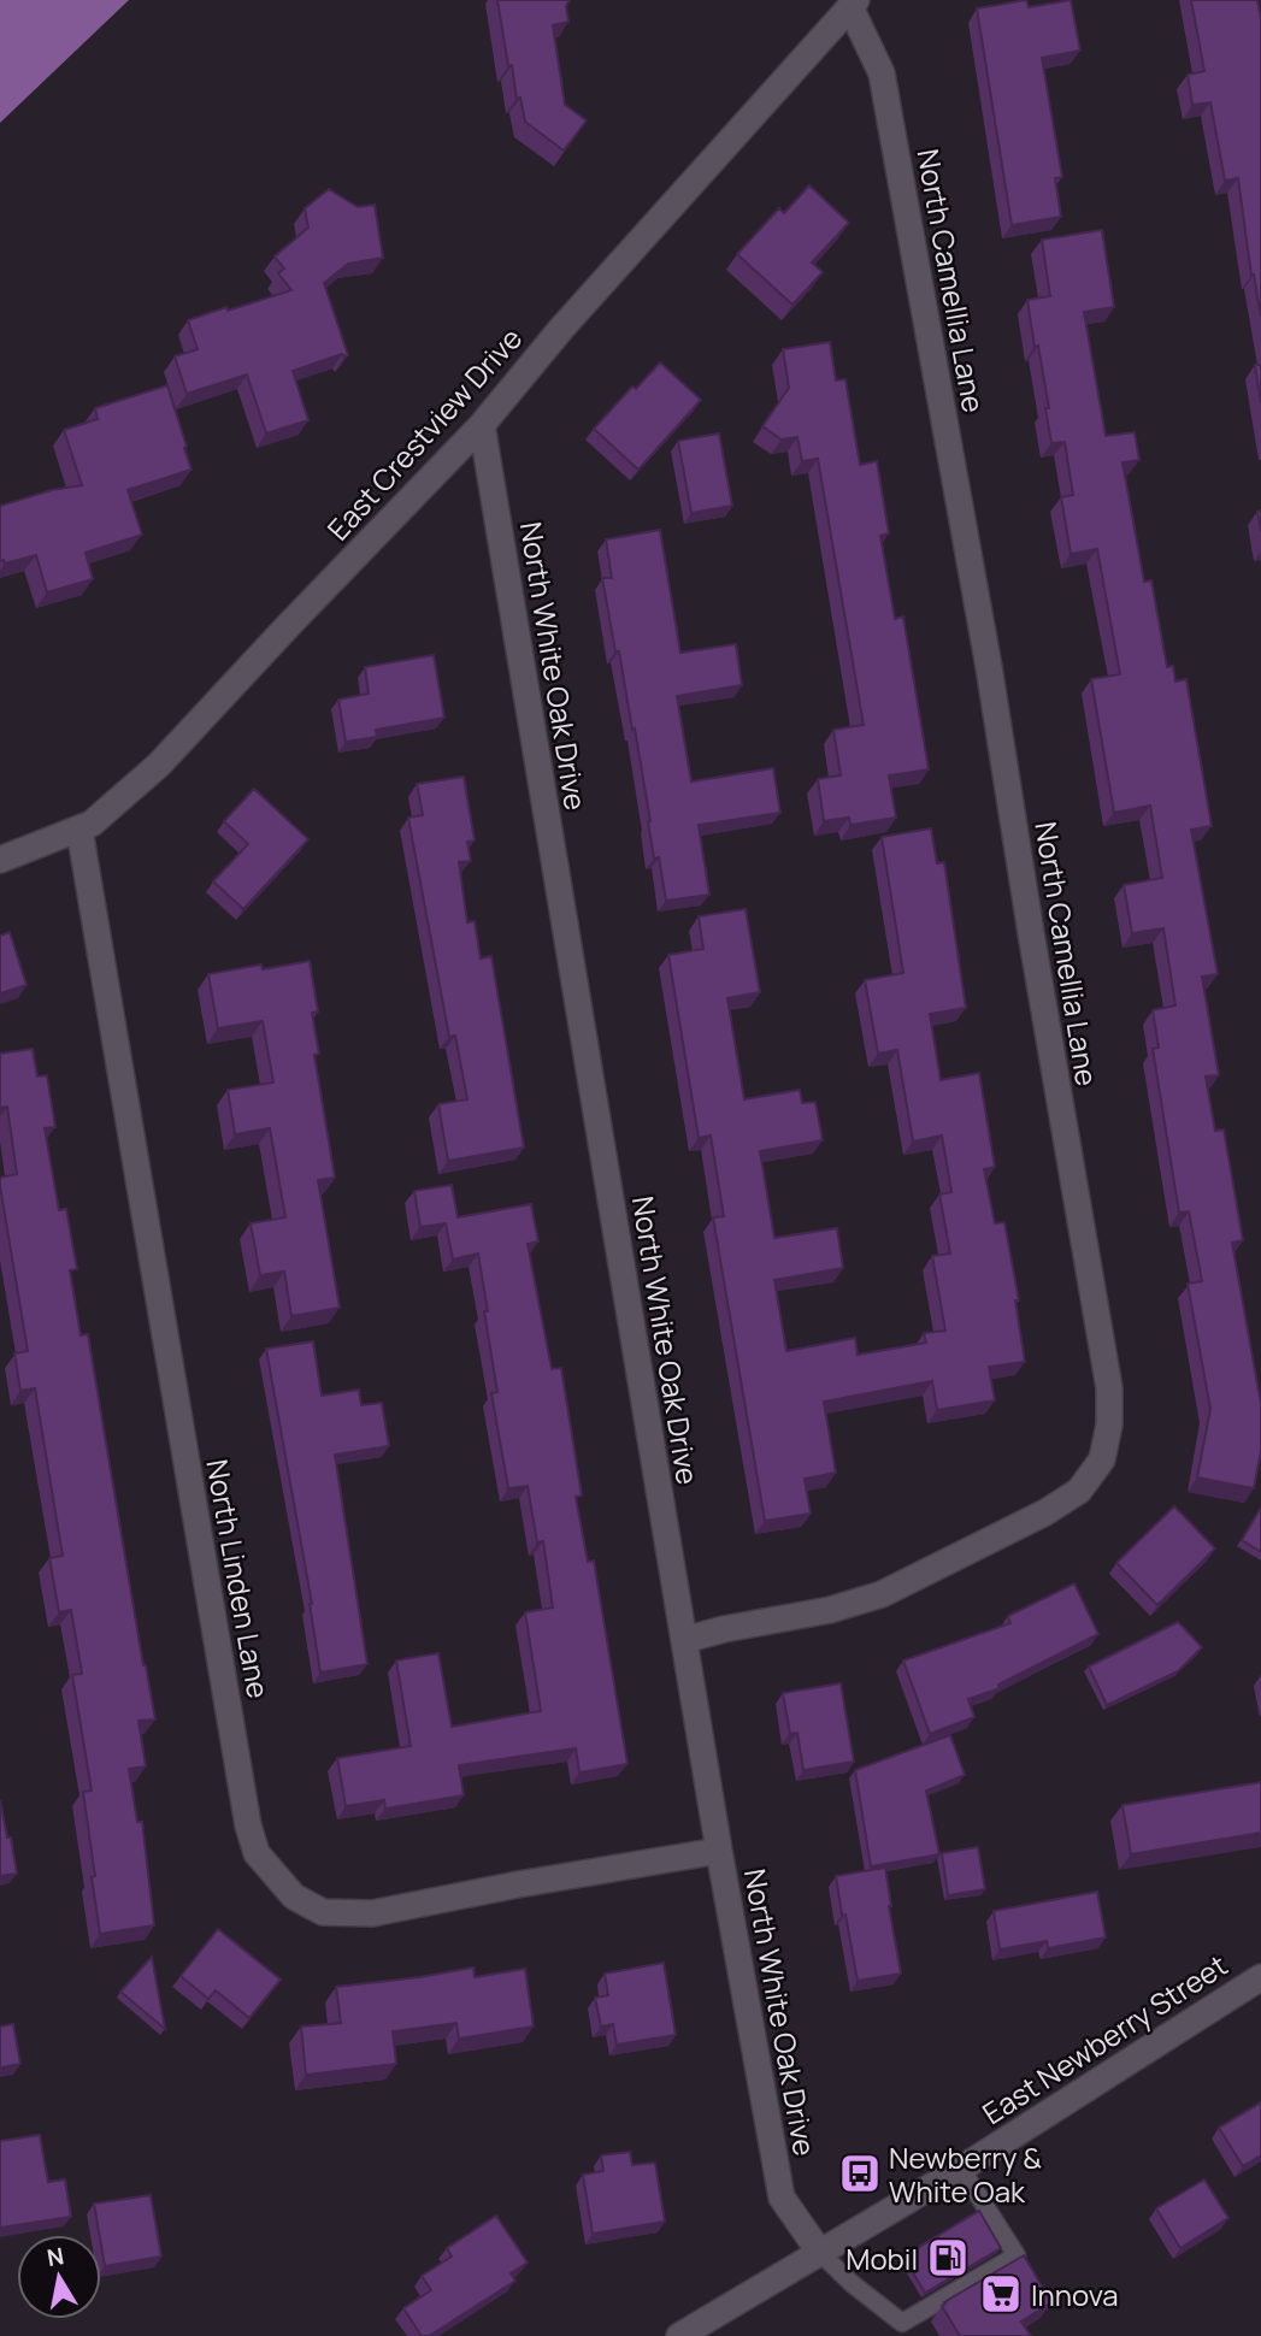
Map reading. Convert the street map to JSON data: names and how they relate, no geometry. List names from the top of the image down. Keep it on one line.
{"streets":{"street":["North Camellia Lane","East Crestview Drive","North White Oak Drive","North Linden Lane","East Newberry Street"]},"crossings":[["North Camellia Lane","East Crestview Drive"],["North Camellia Lane","North White Oak Drive"],["East Crestview Drive","North White Oak Drive"],["East Crestview Drive","North Linden Lane"],["North White Oak Drive","North Linden Lane"],["North White Oak Drive","East Newberry Street"]],"places":{"bus stop":["Newberry & White Oak"],"fuel station":["Mobil"],"supermarket":["Innova"]},"north":"top"}
